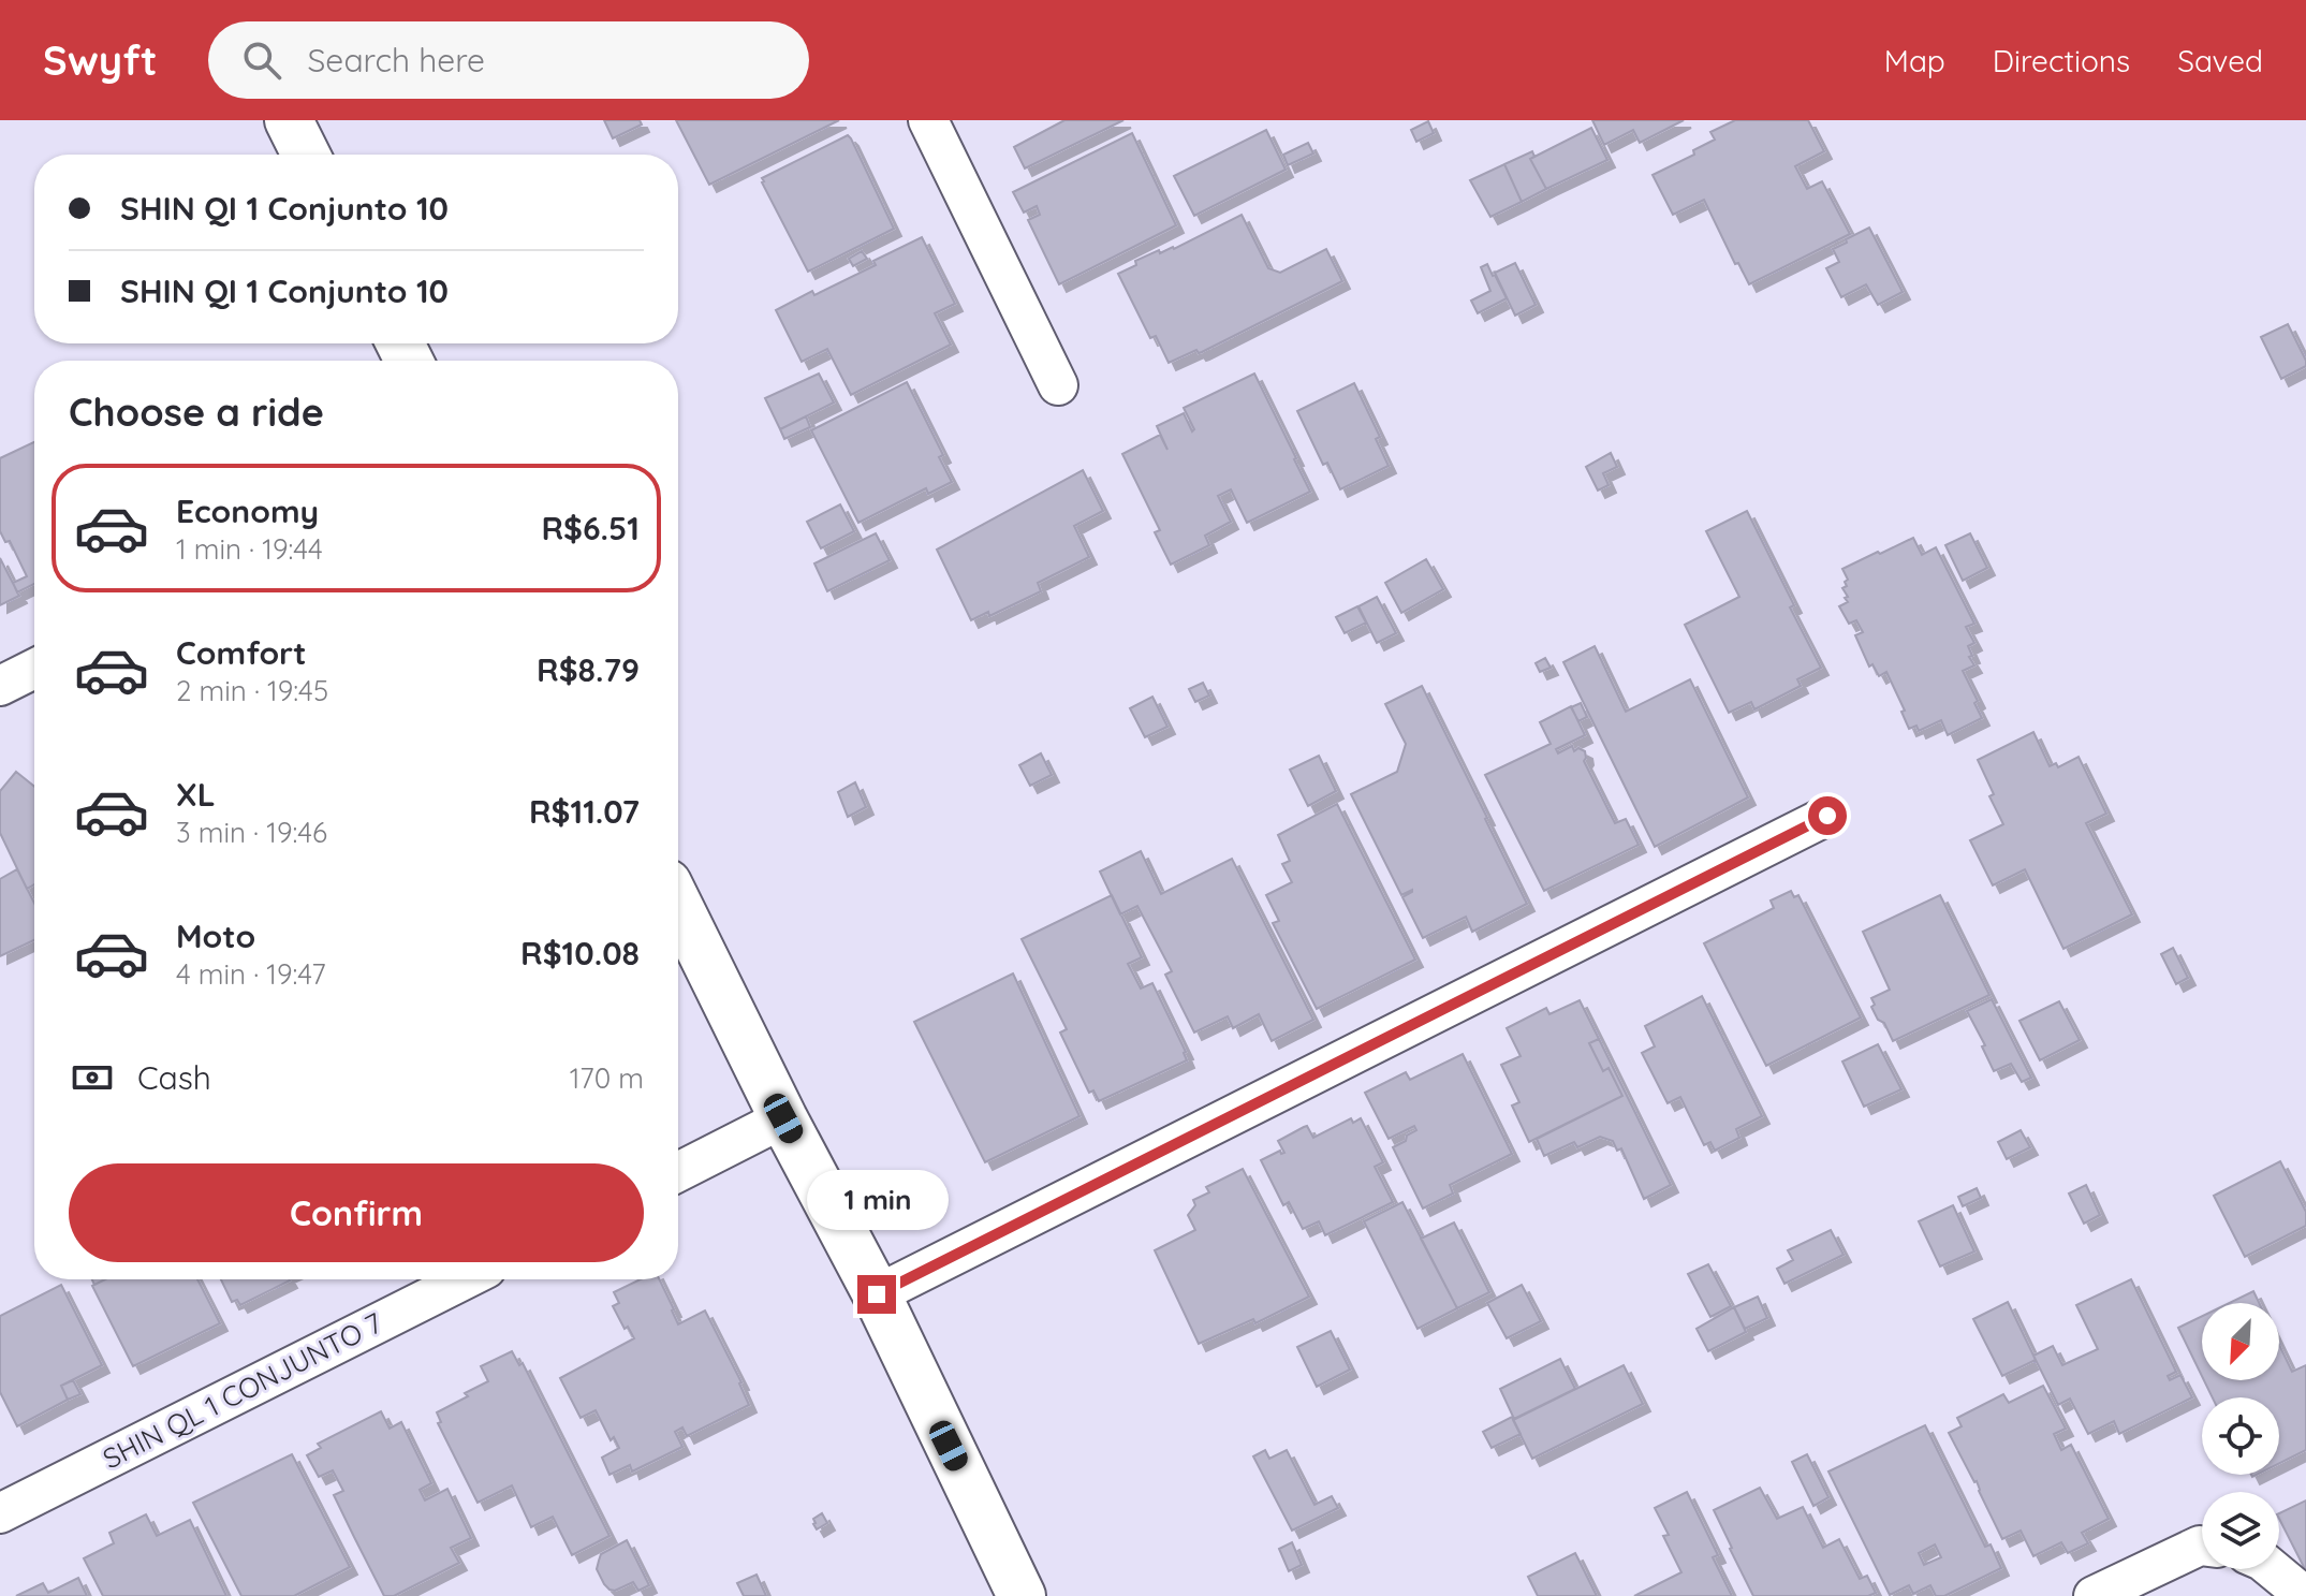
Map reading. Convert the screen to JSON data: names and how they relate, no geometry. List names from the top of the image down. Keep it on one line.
{"streets":{"street":["SHIN QL 1 CONJUNTO 7"]},"north":"bottom left","page":{"header":"Swyft","search":"Search here","nav":["Map","Directions","Saved"],"banner":["SHIN QI 1 Conjunto 10","SHIN QI 1 Conjunto 10"],"heading":"Choose a ride","list":[{"name":"Economy","note":"1 min · 19:44","value":"R$6.51"},{"name":"Comfort","note":"2 min · 19:45","value":"R$8.79"},{"name":"XL","note":"3 min · 19:46","value":"R$11.07"},{"name":"Moto","note":"4 min · 19:47","value":"R$10.08"}],"pay":["Cash","170 m"],"buttons":"Confirm","bubble":"1 min"}}
